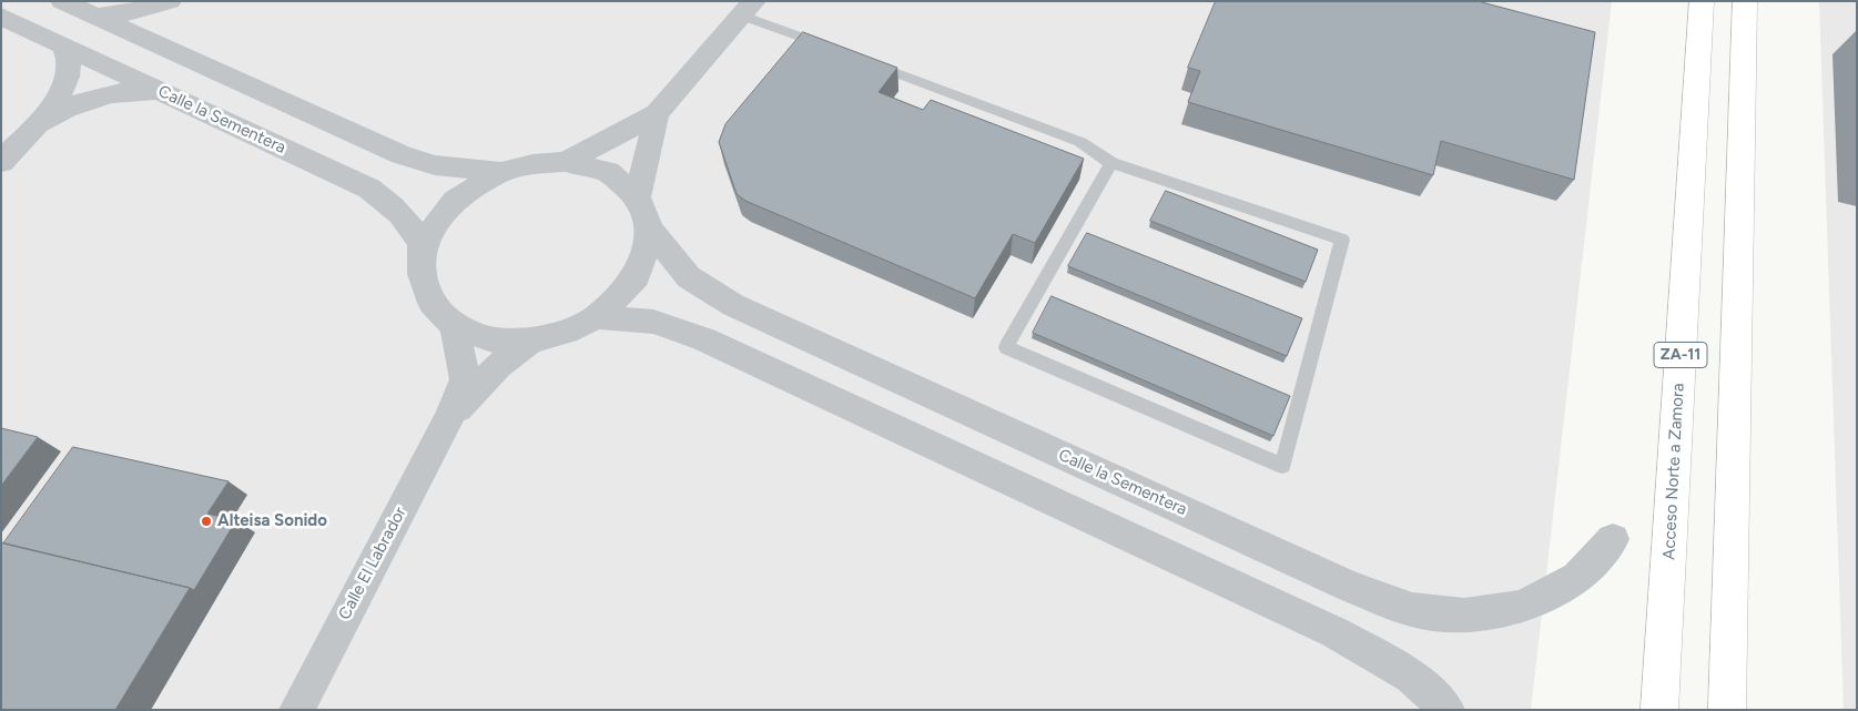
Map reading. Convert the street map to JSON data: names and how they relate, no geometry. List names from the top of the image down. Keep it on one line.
{"streets":{"highway":["ZA-11","Acceso Norte a Zamora"],"street":["Calle la Sementera","Calle El Labrador"]},"places":["Alteisa Sonido"]}
